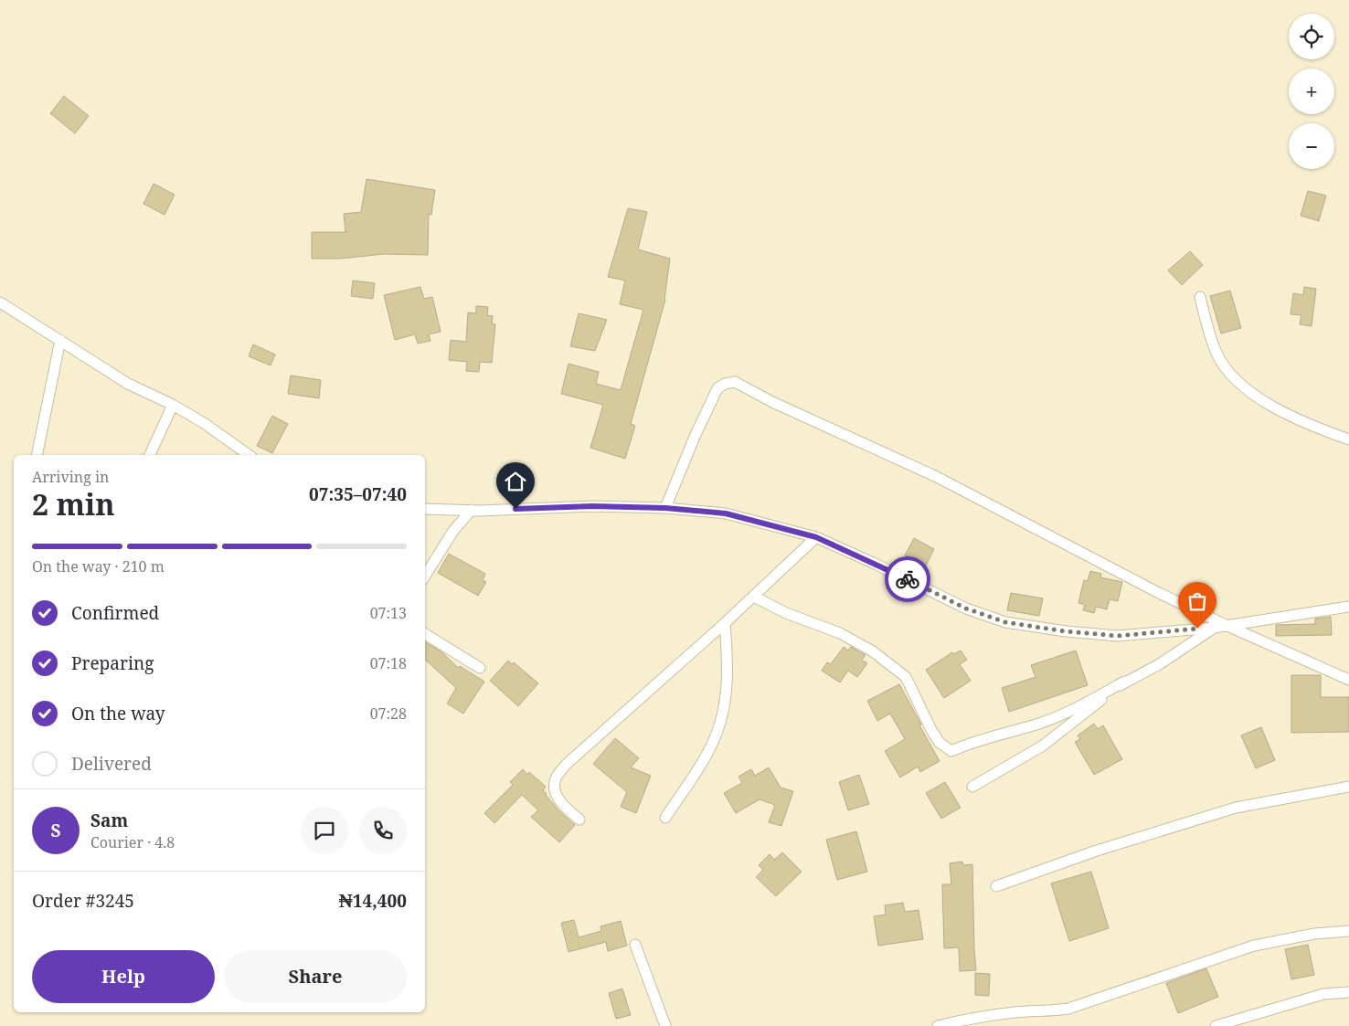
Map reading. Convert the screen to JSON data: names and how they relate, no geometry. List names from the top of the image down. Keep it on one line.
{"page":{"map_buttons":["+","−"],"heading":["2 min","Arriving in","07:35–07:40"],"panel":["Sam","Courier · 4.8","Order #3245","₦14,400"],"bar":"On the way · 210 m","list":[["Confirmed","07:13"],["Preparing","07:18"],["On the way","07:28"],"Delivered"],"round":"S","buttons":["Help","Share"]}}
